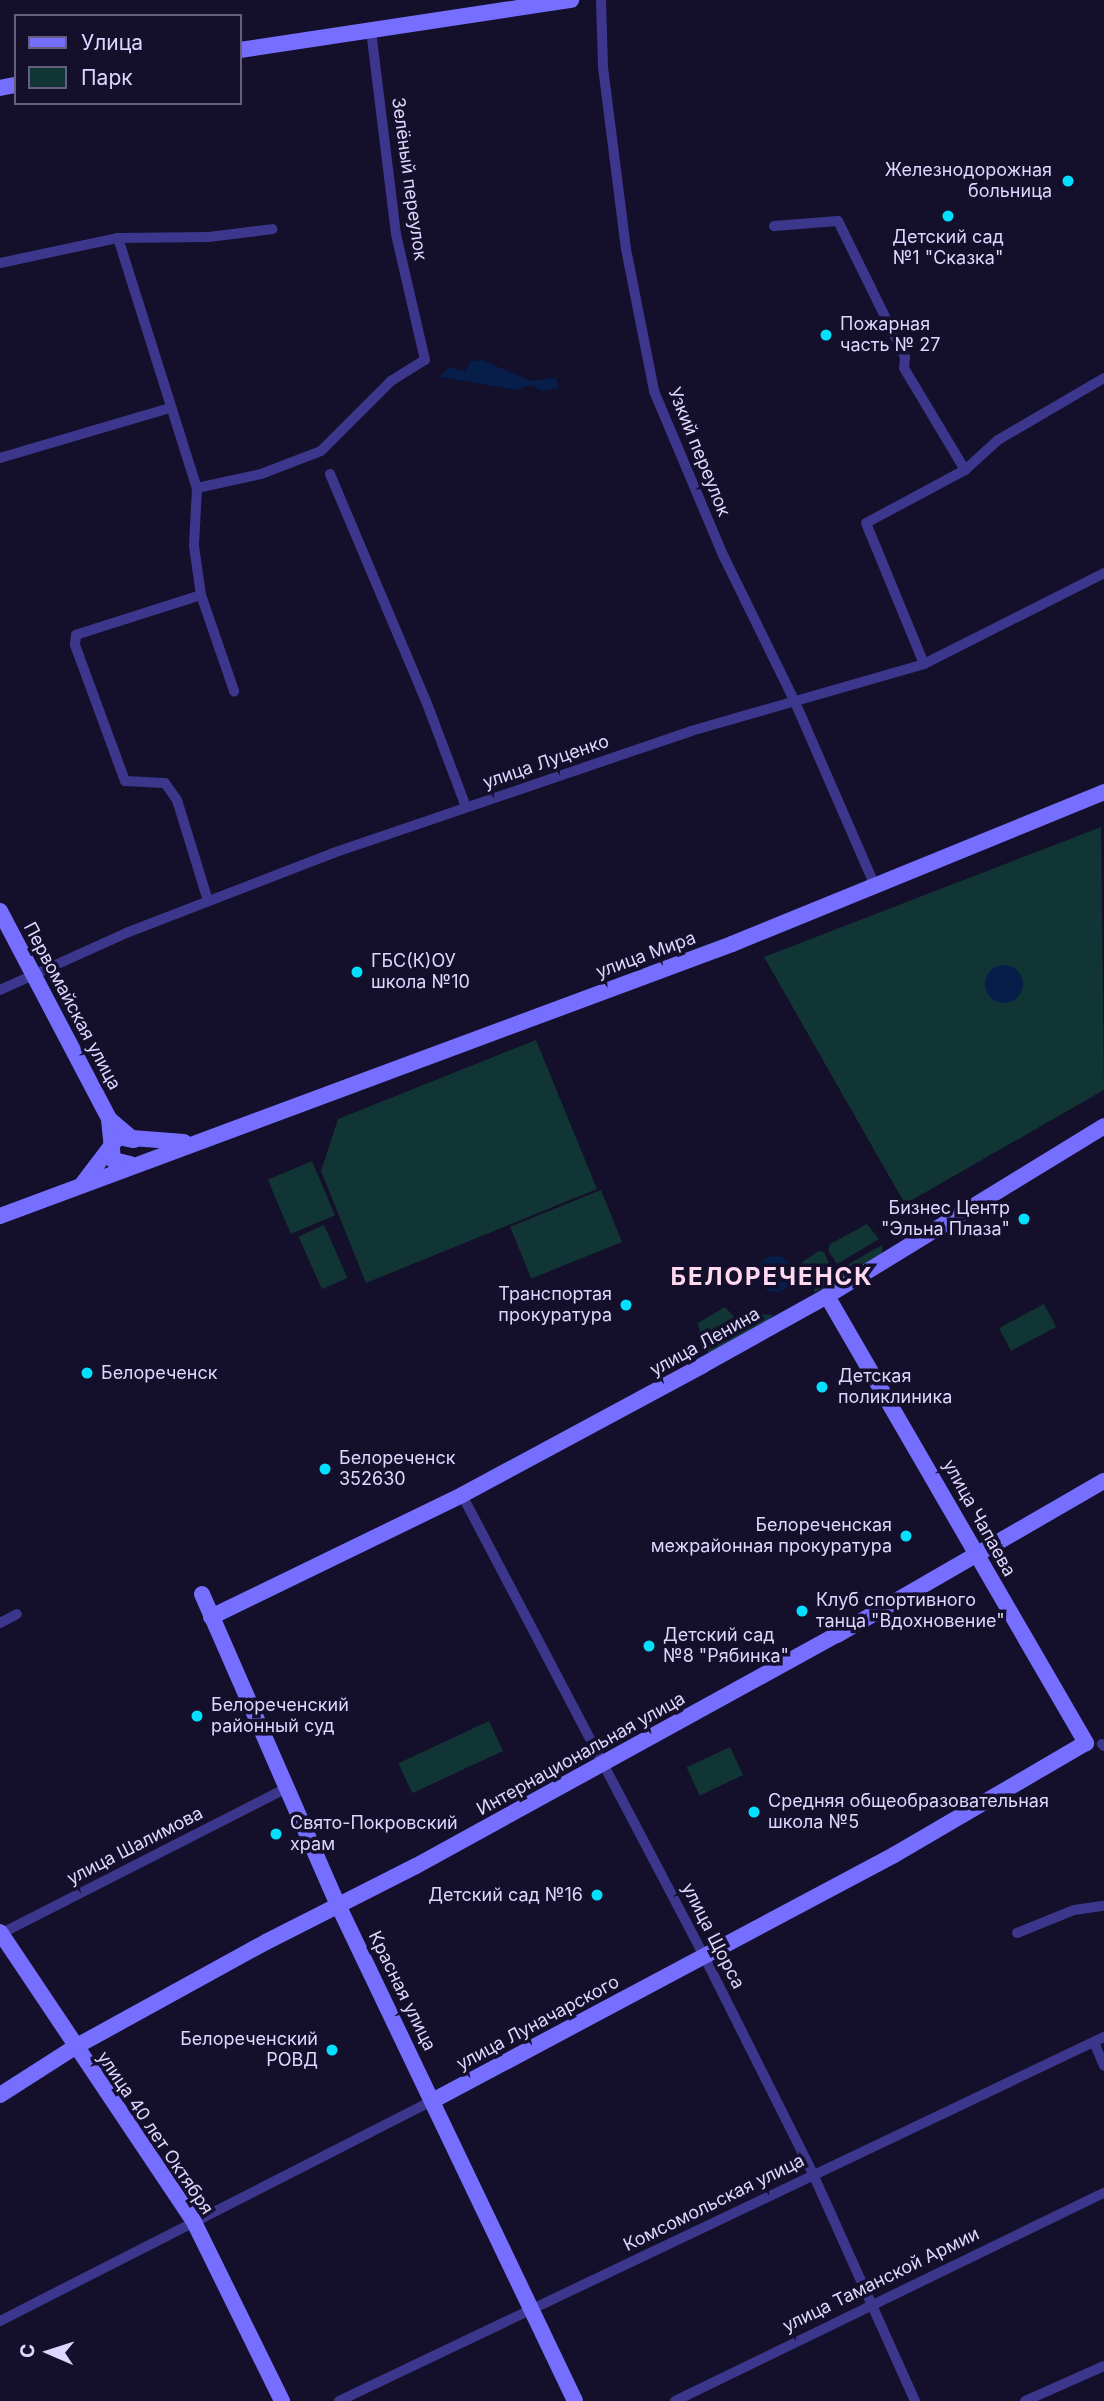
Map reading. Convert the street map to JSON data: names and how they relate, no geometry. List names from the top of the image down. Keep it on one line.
{"streets":{"street":["Зелёный переулок","Узкий переулок","улица Луценко","улица Мира","Первомайская улица","улица Ленина","улица Чапаева","Интернациональная улица","улица Шалимова","улица Щорса","Красная улица","улица Луначарского","улица 40 лет Октября","Комсомольская улица","улица Таманской Армии"]},"crossings":[["Узкий переулок","улица Луценко"],["Узкий переулок","улица Мира"],["улица Луценко","Первомайская улица"],["улица Мира","Первомайская улица"],["улица Ленина","улица Чапаева"],["улица Ленина","улица Щорса"],["улица Ленина","Красная улица"],["улица Чапаева","Интернациональная улица"],["улица Чапаева","улица Луначарского"],["Интернациональная улица","улица Щорса"],["Интернациональная улица","Красная улица"],["Интернациональная улица","улица 40 лет Октября"],["улица Шалимова","Красная улица"],["улица Шалимова","улица 40 лет Октября"],["улица Щорса","улица Луначарского"],["улица Щорса","Комсомольская улица"],["улица Щорса","улица Таманской Армии"],["Красная улица","улица Луначарского"],["Красная улица","Комсомольская улица"],["улица Луначарского","улица 40 лет Октября"]],"districts":["БЕЛОРЕЧЕНСК"],"places":["Железнодорожная больница","Детский сад №1 \"Сказка\"","Пожарная часть № 27","ГБС(К)ОУ школа №10","Бизнес Центр \"Эльна Плаза\"","Транспортая прокуратура","Белореченск","Детская поликлиника","Белореченск 352630","Белореченская межрайонная прокуратура","Клуб спортивного танца \"Вдохновение\"","Детский сад №8 \"Рябинка\"","Белореченский районный суд","Средняя общеобразовательная школа №5","Свято-Покровский храм","Детский сад №16","Белореченский РОВД"],"legend":["Улица","Парк"],"north":"left"}
